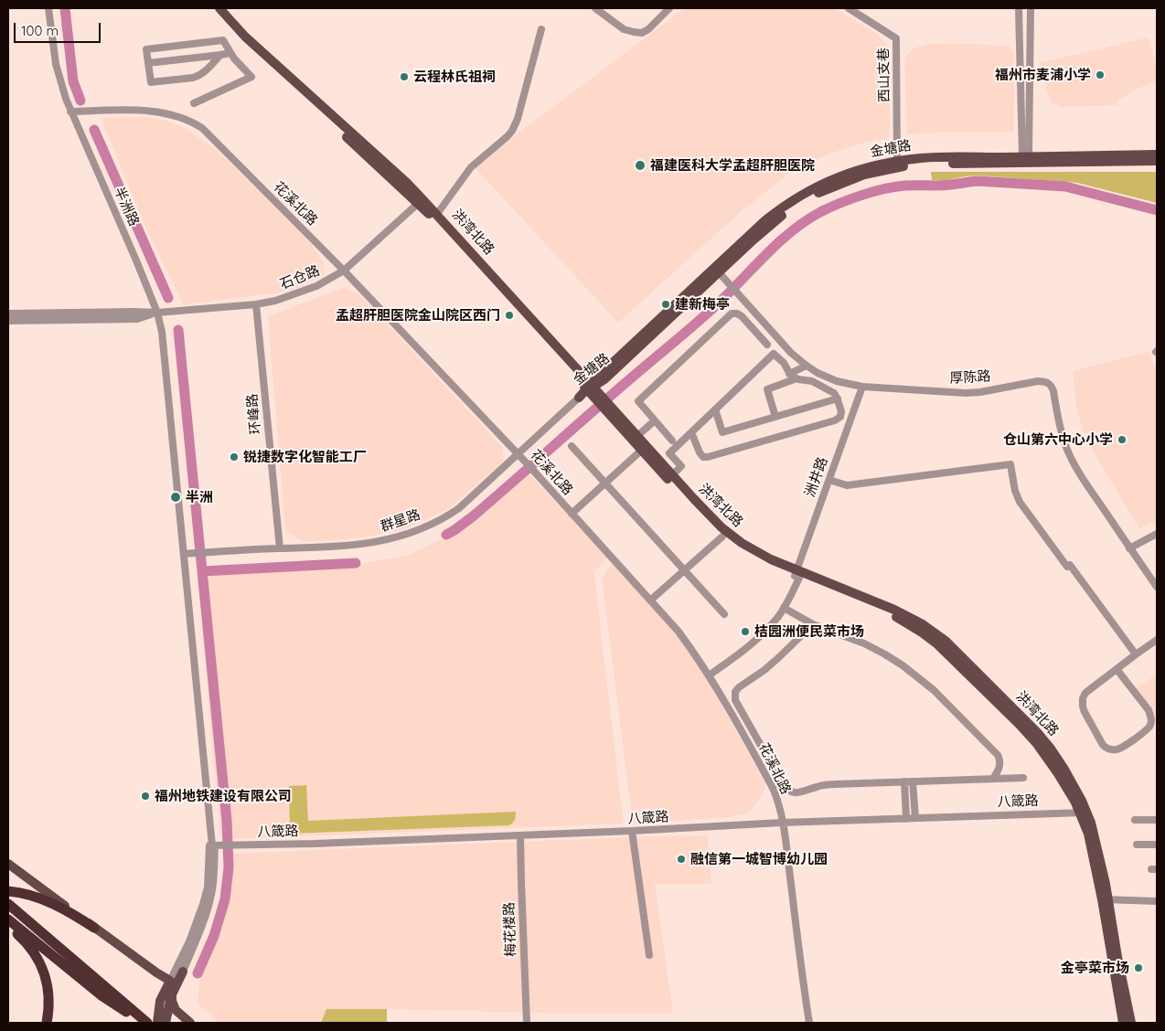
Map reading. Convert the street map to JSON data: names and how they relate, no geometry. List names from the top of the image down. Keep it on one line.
{"streets":{"main road":["金塘路","洪湾北路"],"street":["西山支巷","花溪北路","半洲路","石仓路","厚陈路","环峰路","洲井路","群星路","八箴路","梅花楼路"]},"crossings":[["西山支巷","金塘路"],["金塘路","洪湾北路"],["金塘路","厚陈路"],["金塘路","群星路"],["花溪北路","半洲路"],["花溪北路","石仓路"],["花溪北路","洲井路"],["花溪北路","群星路"],["花溪北路","八箴路"],["半洲路","石仓路"],["半洲路","群星路"],["半洲路","八箴路"],["洪湾北路","石仓路"],["洪湾北路","洲井路"],["洪湾北路","八箴路"],["石仓路","环峰路"],["厚陈路","洲井路"],["环峰路","群星路"],["八箴路","梅花楼路"]],"places":["福州市麦浦小学","云程林氏祖祠","福建医科大学孟超肝胆医院","建新梅亭","孟超肝胆医院金山院区西门","仓山第六中心小学","锐捷数字化智能工厂","半洲","桔园洲便民菜市场","福州地铁建设有限公司","融信第一城智博幼儿园","金亭菜市场"],"scale_bar":"100 m"}
